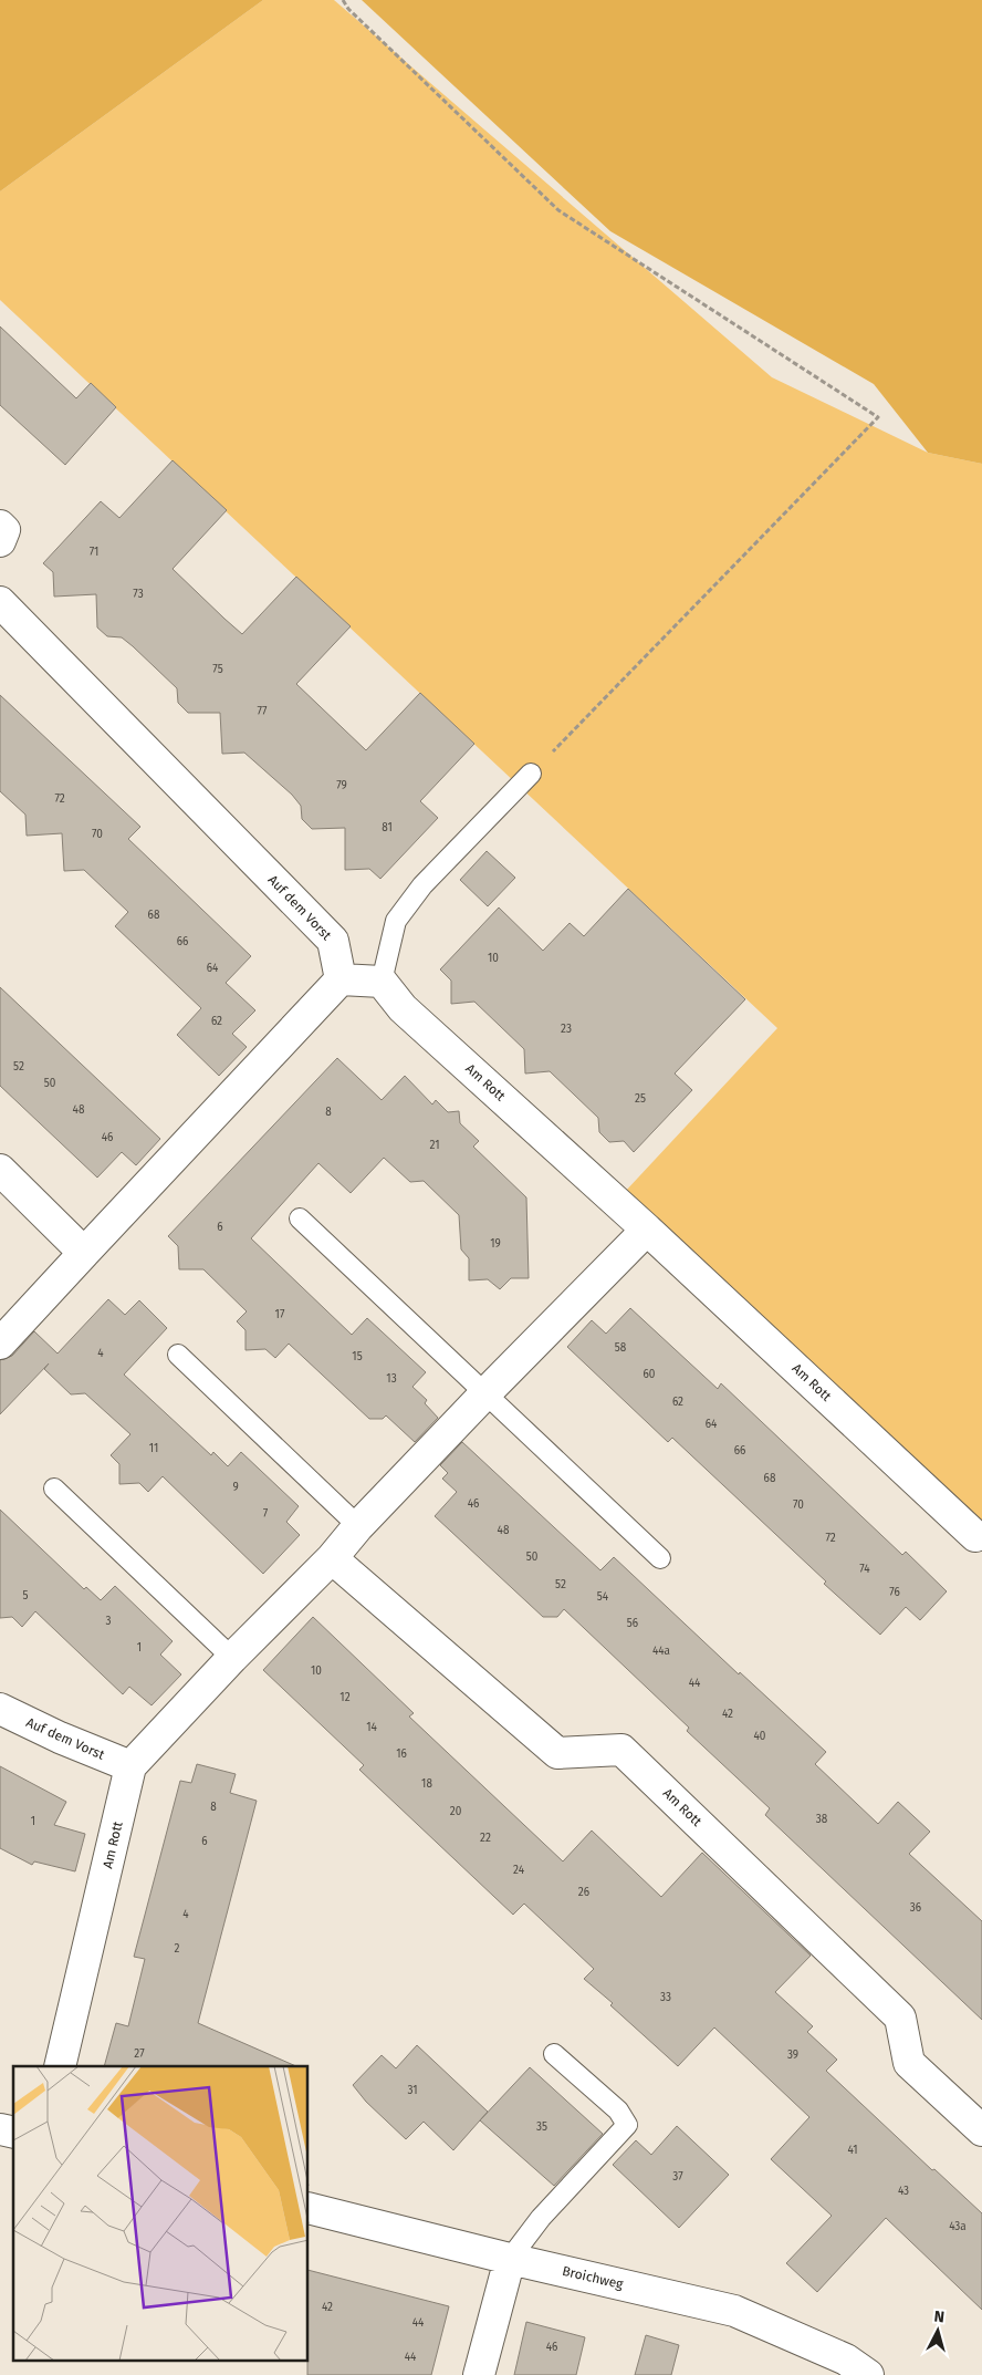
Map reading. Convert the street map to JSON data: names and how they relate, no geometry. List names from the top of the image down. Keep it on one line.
{"streets":{"street":["Auf dem Vorst","Am Rott","Broichweg"]},"crossings":[["Auf dem Vorst","Am Rott"]],"house_numbers":["71","73","75","77","79","72","81","70","68","66","10","64","62","23","52","50","25","48","8","46","21","6","19","17","58","4","15","60","13","62","64","11","66","68","9","46","70","7","48","72","50","74","52","76","5","54","3","56","1","44a","10","44","12","42","14","40","16","18","8","20","38","1","22","6","24","26","36","4","2","33","27","39","31","35","41","37","43","43a","42","44","46","44"],"north":"top"}
